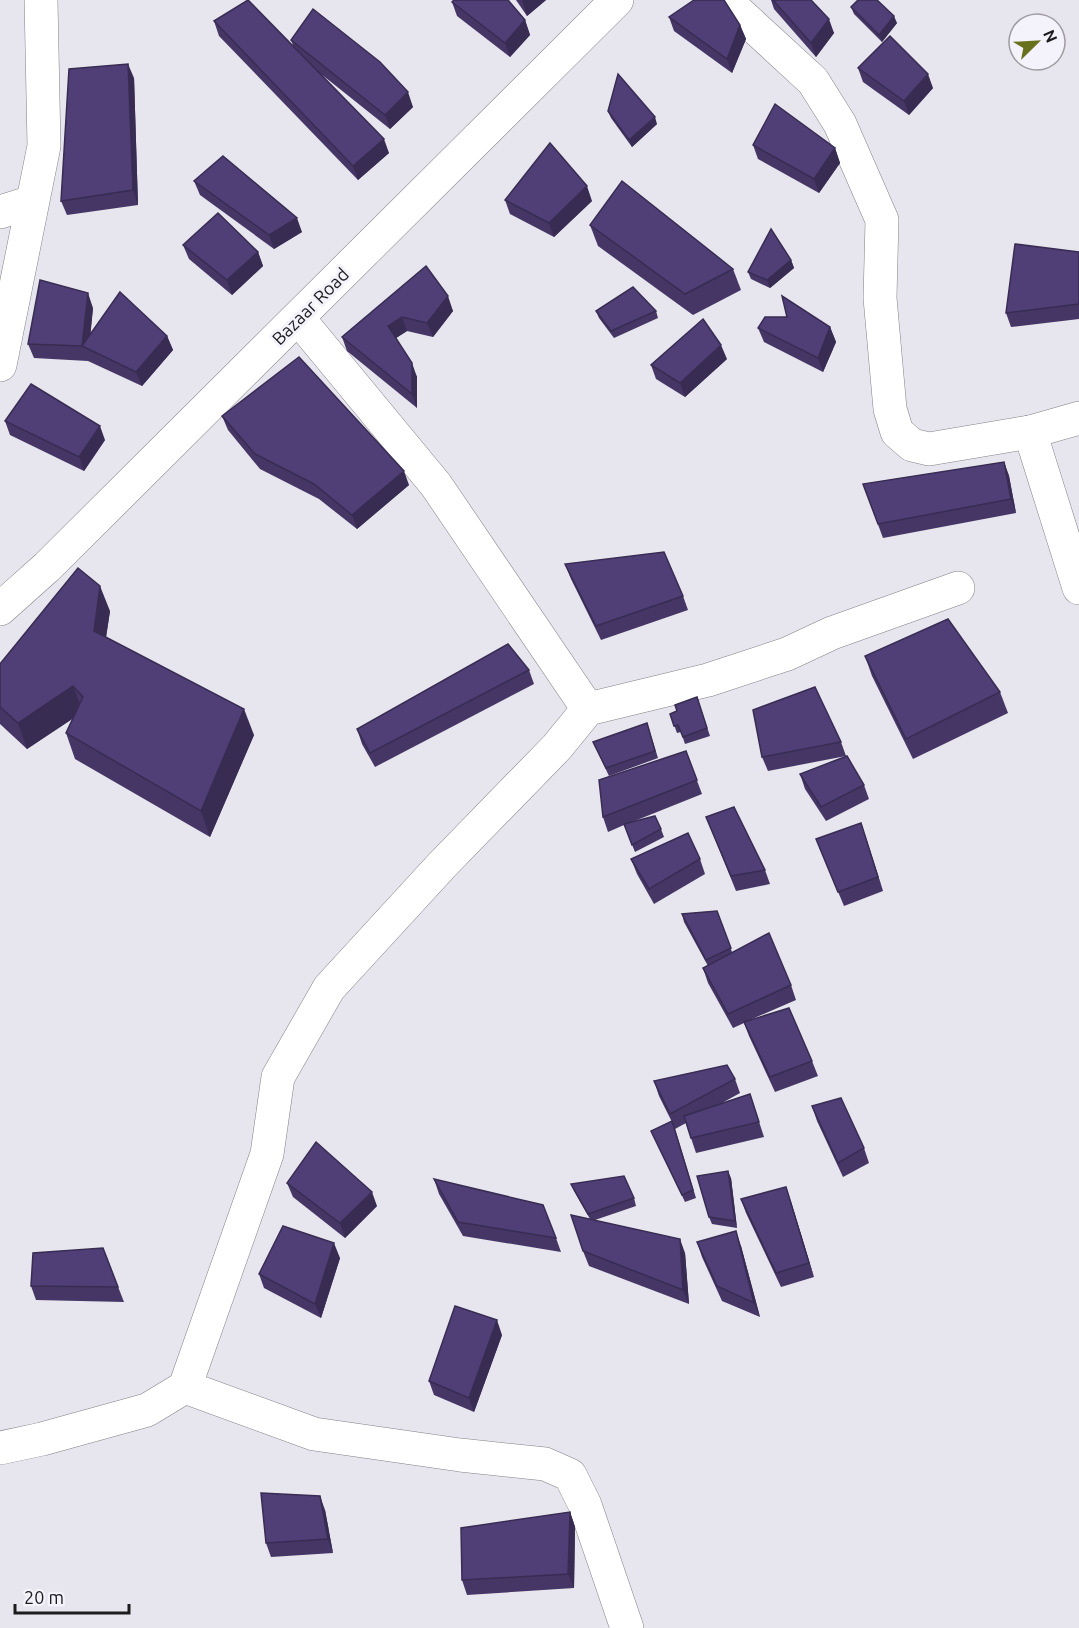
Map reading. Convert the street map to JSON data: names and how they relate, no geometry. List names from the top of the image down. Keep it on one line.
{"streets":{"street":["Bazaar Road"]},"scale_bar":"20 m","north":"top right"}
